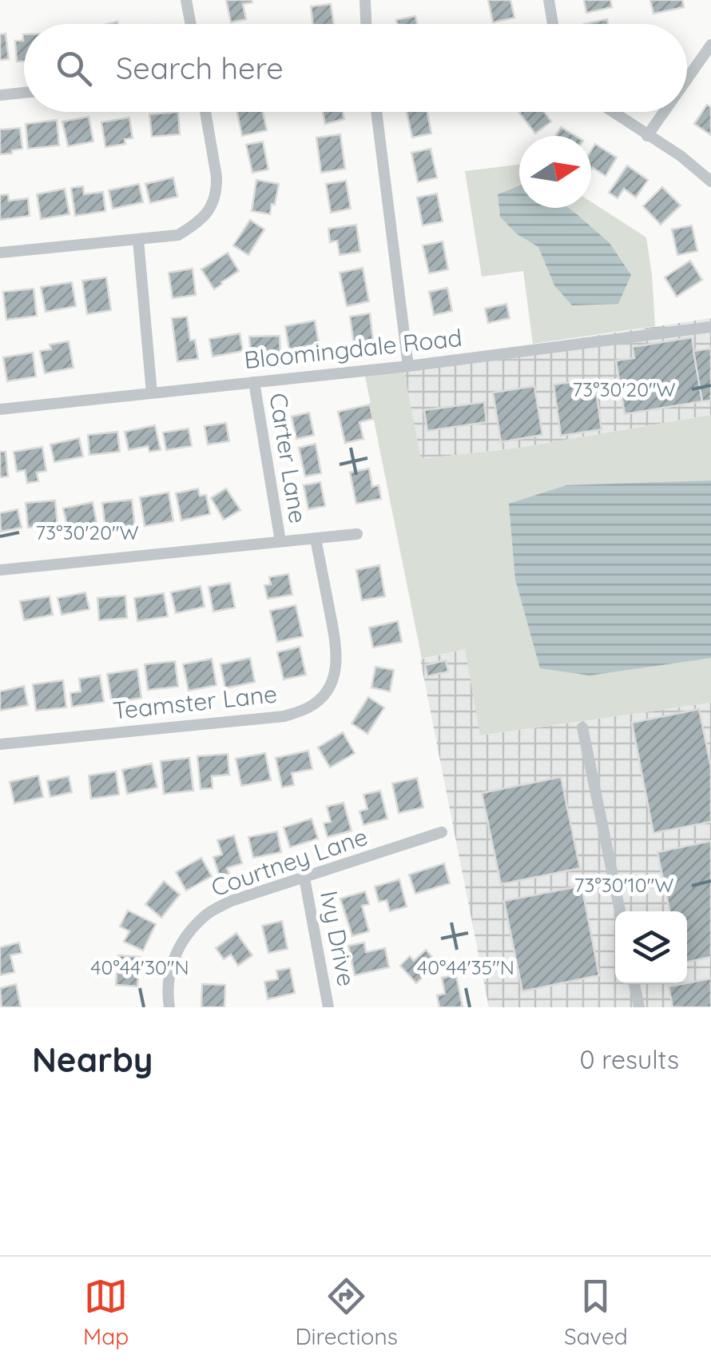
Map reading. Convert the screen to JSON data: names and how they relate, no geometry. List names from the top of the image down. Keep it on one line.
{"streets":{"street":["Bloomingdale Road","Carter Lane","Teamster Lane","Courtney Lane","Ivy Drive"]},"crossings":[["Bloomingdale Road","Carter Lane"],["Courtney Lane","Ivy Drive"]],"north":"right","page":{"search":"Search here","heading":["Nearby","0 results"],"nav":["Map","Directions","Saved"]},"coordinates":["73°30'20\"W","73°30'10\"W","40°44'30\"N","40°44'35\"N"]}
